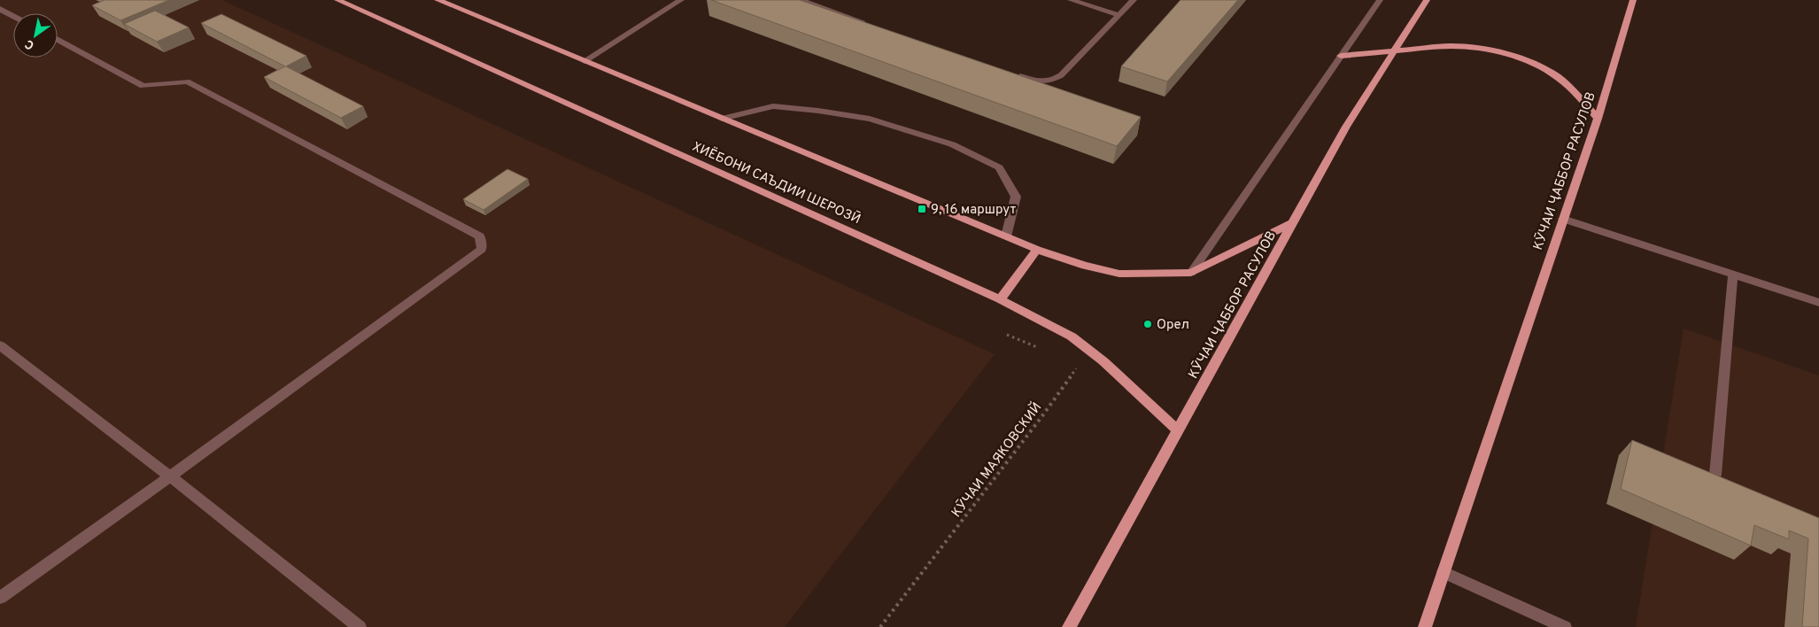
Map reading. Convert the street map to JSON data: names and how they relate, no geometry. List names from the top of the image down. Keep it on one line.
{"streets":{"main road":["КӮЧАИ ҶАББОР РАСУЛОВ","ХИЁБОНИ САЪДИИ ШЕРОЗӢ"],"path":["КӮЧАИ МАЯКОВСКИЙ"]},"crossings":[["КӮЧАИ ҶАББОР РАСУЛОВ","ХИЁБОНИ САЪДИИ ШЕРОЗӢ"]],"places":{"transit":["9, 16 маршрут"],"other":["Орел"]},"north":"bottom left"}
